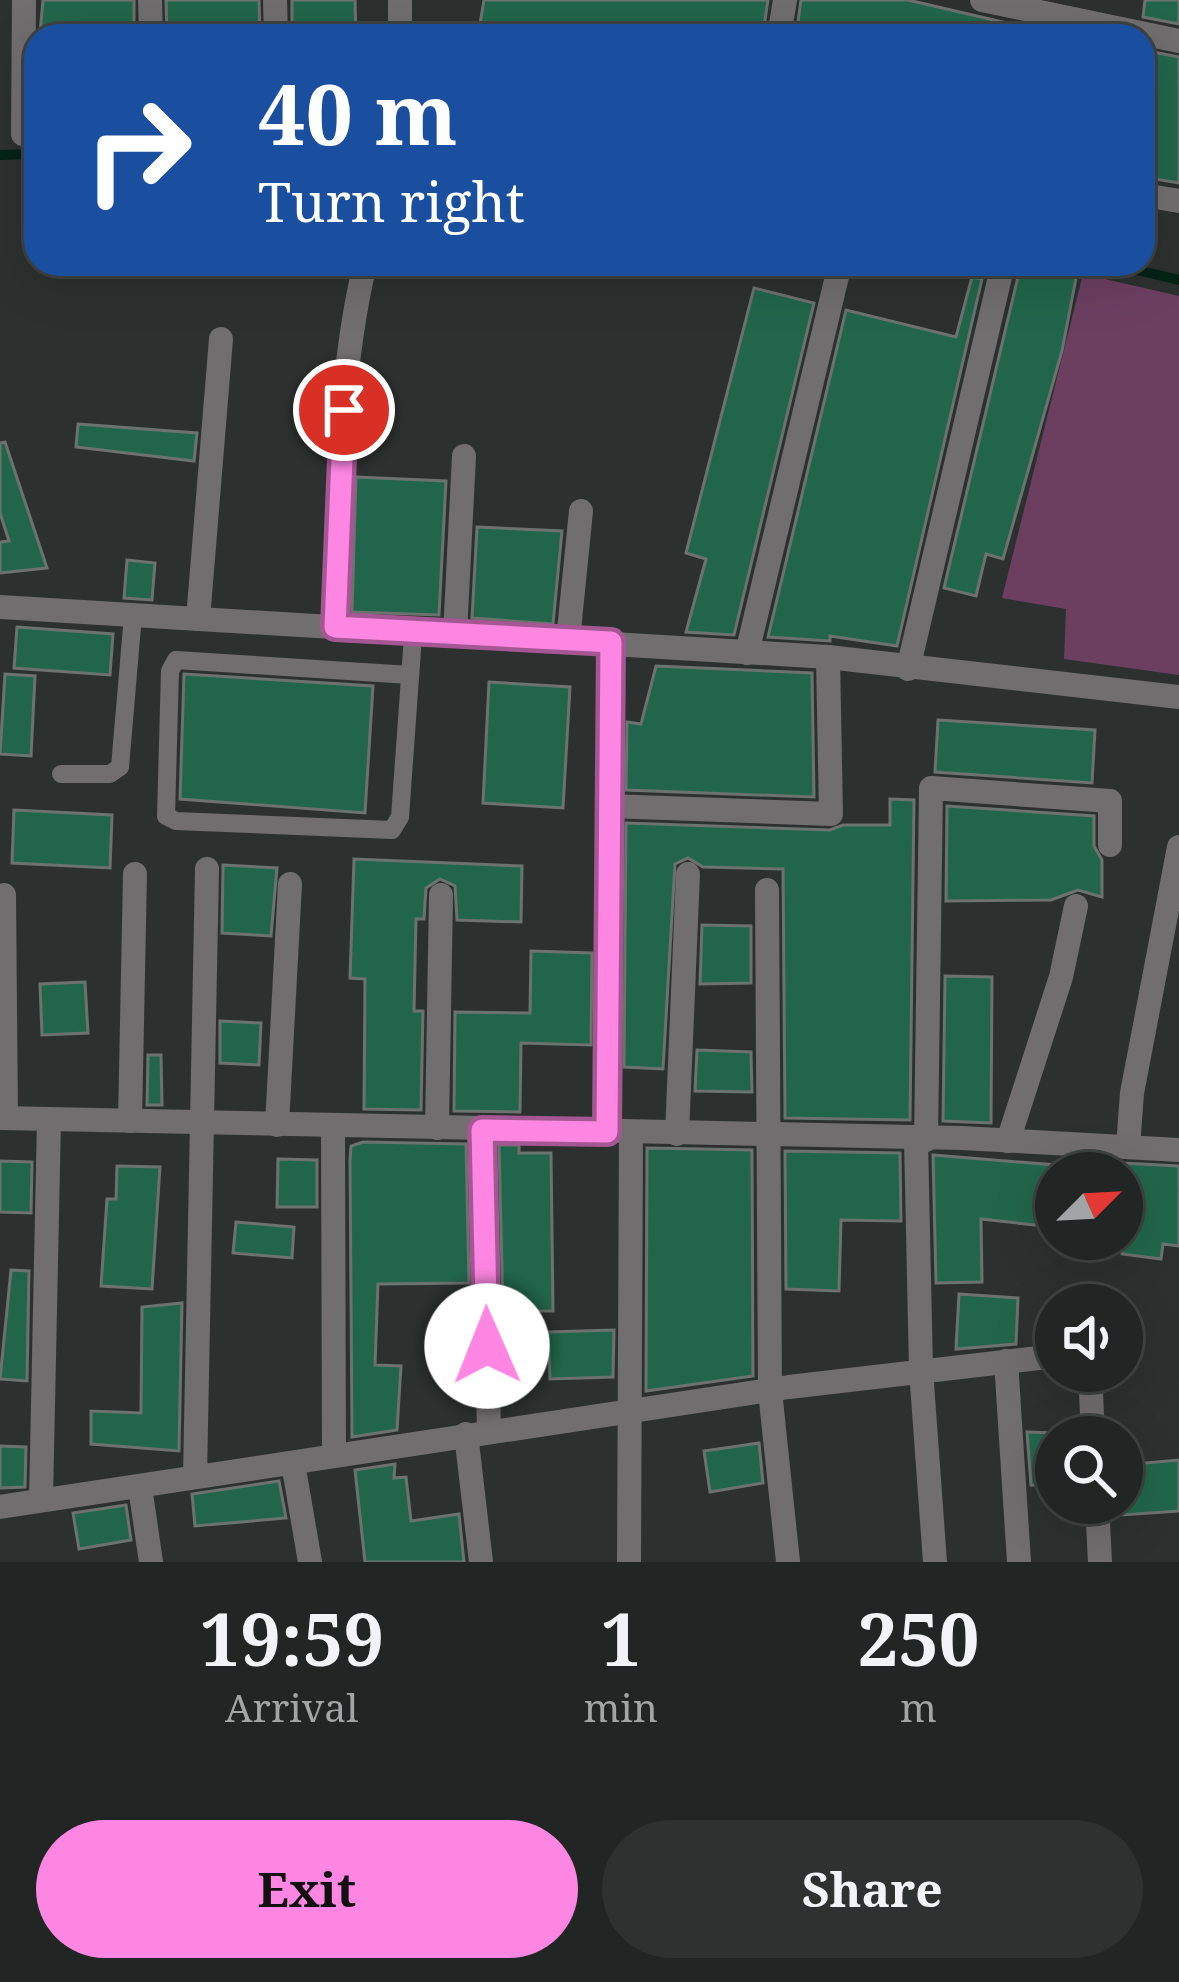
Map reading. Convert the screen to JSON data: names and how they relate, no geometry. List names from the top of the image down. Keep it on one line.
{"north":"top right","page":{"turn":["40 m","Turn right"],"eta":["19:59","Arrival","1","min","250","m"],"buttons":["Exit","Share"]}}
